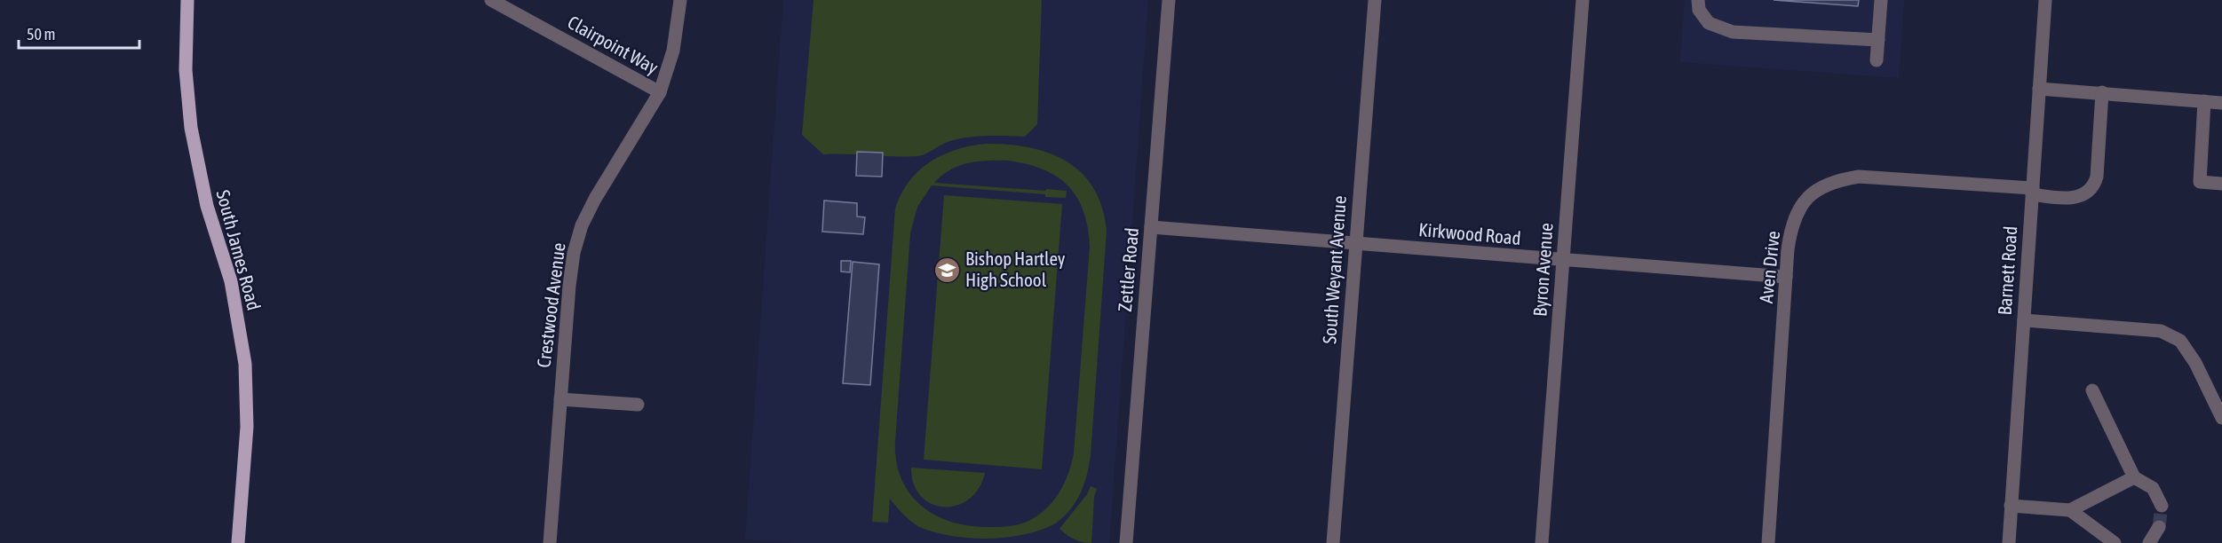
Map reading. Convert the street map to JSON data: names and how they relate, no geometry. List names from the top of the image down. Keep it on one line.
{"streets":{"main road":["South James Road"],"street":["Clairpoint Way","Kirkwood Road","Aven Drive","Zettler Road","South Weyant Avenue","Byron Avenue","Barnett Road","Crestwood Avenue"]},"crossings":[["Clairpoint Way","Crestwood Avenue"],["Kirkwood Road","Aven Drive"],["Kirkwood Road","Zettler Road"],["Kirkwood Road","South Weyant Avenue"],["Kirkwood Road","Byron Avenue"],["Aven Drive","Barnett Road"]],"places":{"school or university":["Bishop Hartley High School"]},"scale_bar":"50 m"}
